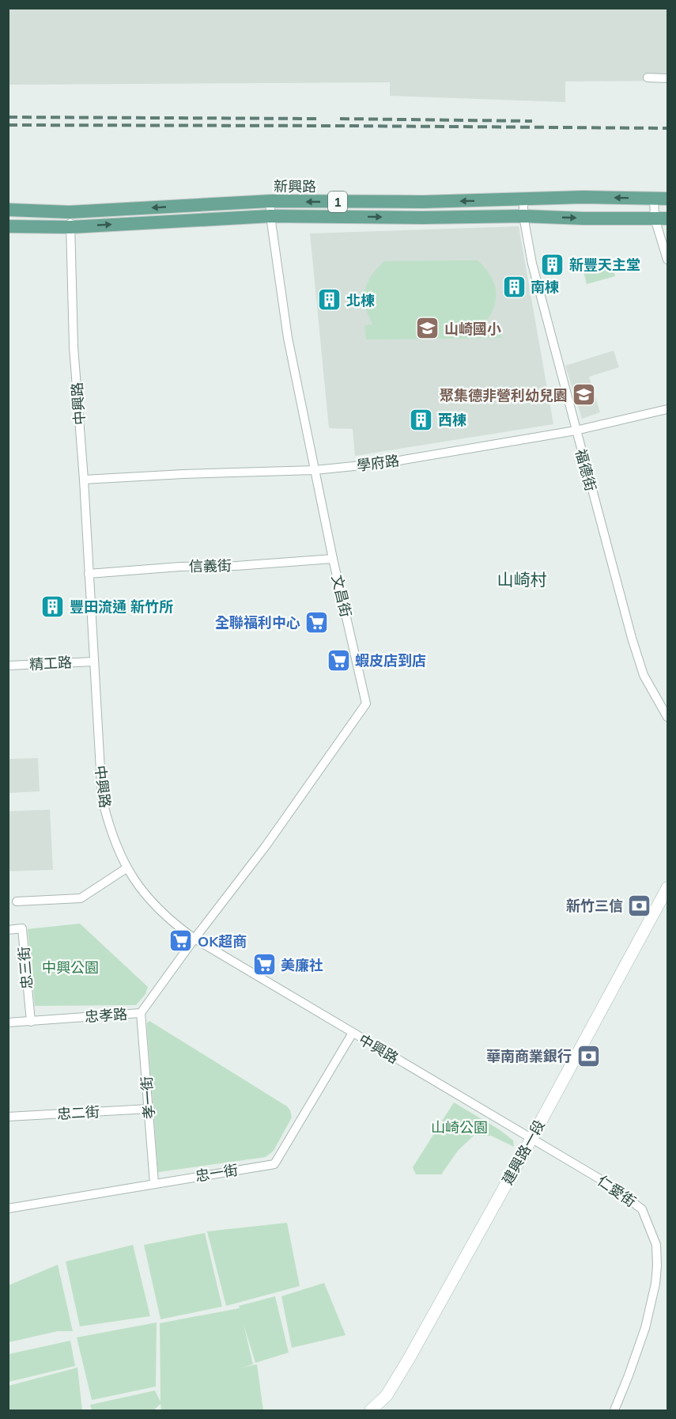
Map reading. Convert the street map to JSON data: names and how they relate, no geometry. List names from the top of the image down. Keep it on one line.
{"streets":{"main road":["新興路","1"],"street":["中興路","學府路","福德街","信義街","文昌街","精工路","忠三街","忠孝路","孝一街","忠二街","建興路一段","忠一街","仁愛街"]},"crossings":[["新興路","中興路"],["新興路","福德街"],["新興路","文昌街"],["1","中興路"],["1","福德街"],["1","文昌街"],["中興路","學府路"],["中興路","信義街"],["中興路","文昌街"],["中興路","精工路"],["中興路","忠孝路"],["中興路","建興路一段"],["中興路","忠一街"],["中興路","仁愛街"],["學府路","福德街"],["學府路","文昌街"],["信義街","文昌街"],["文昌街","忠孝路"],["忠三街","忠孝路"],["忠孝路","孝一街"],["孝一街","忠二街"],["孝一街","忠一街"],["建興路一段","仁愛街"]],"districts":["山崎村"],"parks":["中興公園","山崎公園"],"places":{"building":["新豐天主堂","南棟","北棟","西棟","豐田流通 新竹所"],"school or university":["山崎國小","聚集德非營利幼兒園"],"supermarket":["全聯福利中心","蝦皮店到店","OK超商","美廉社"],"bank":["新竹三信","華南商業銀行"]}}
